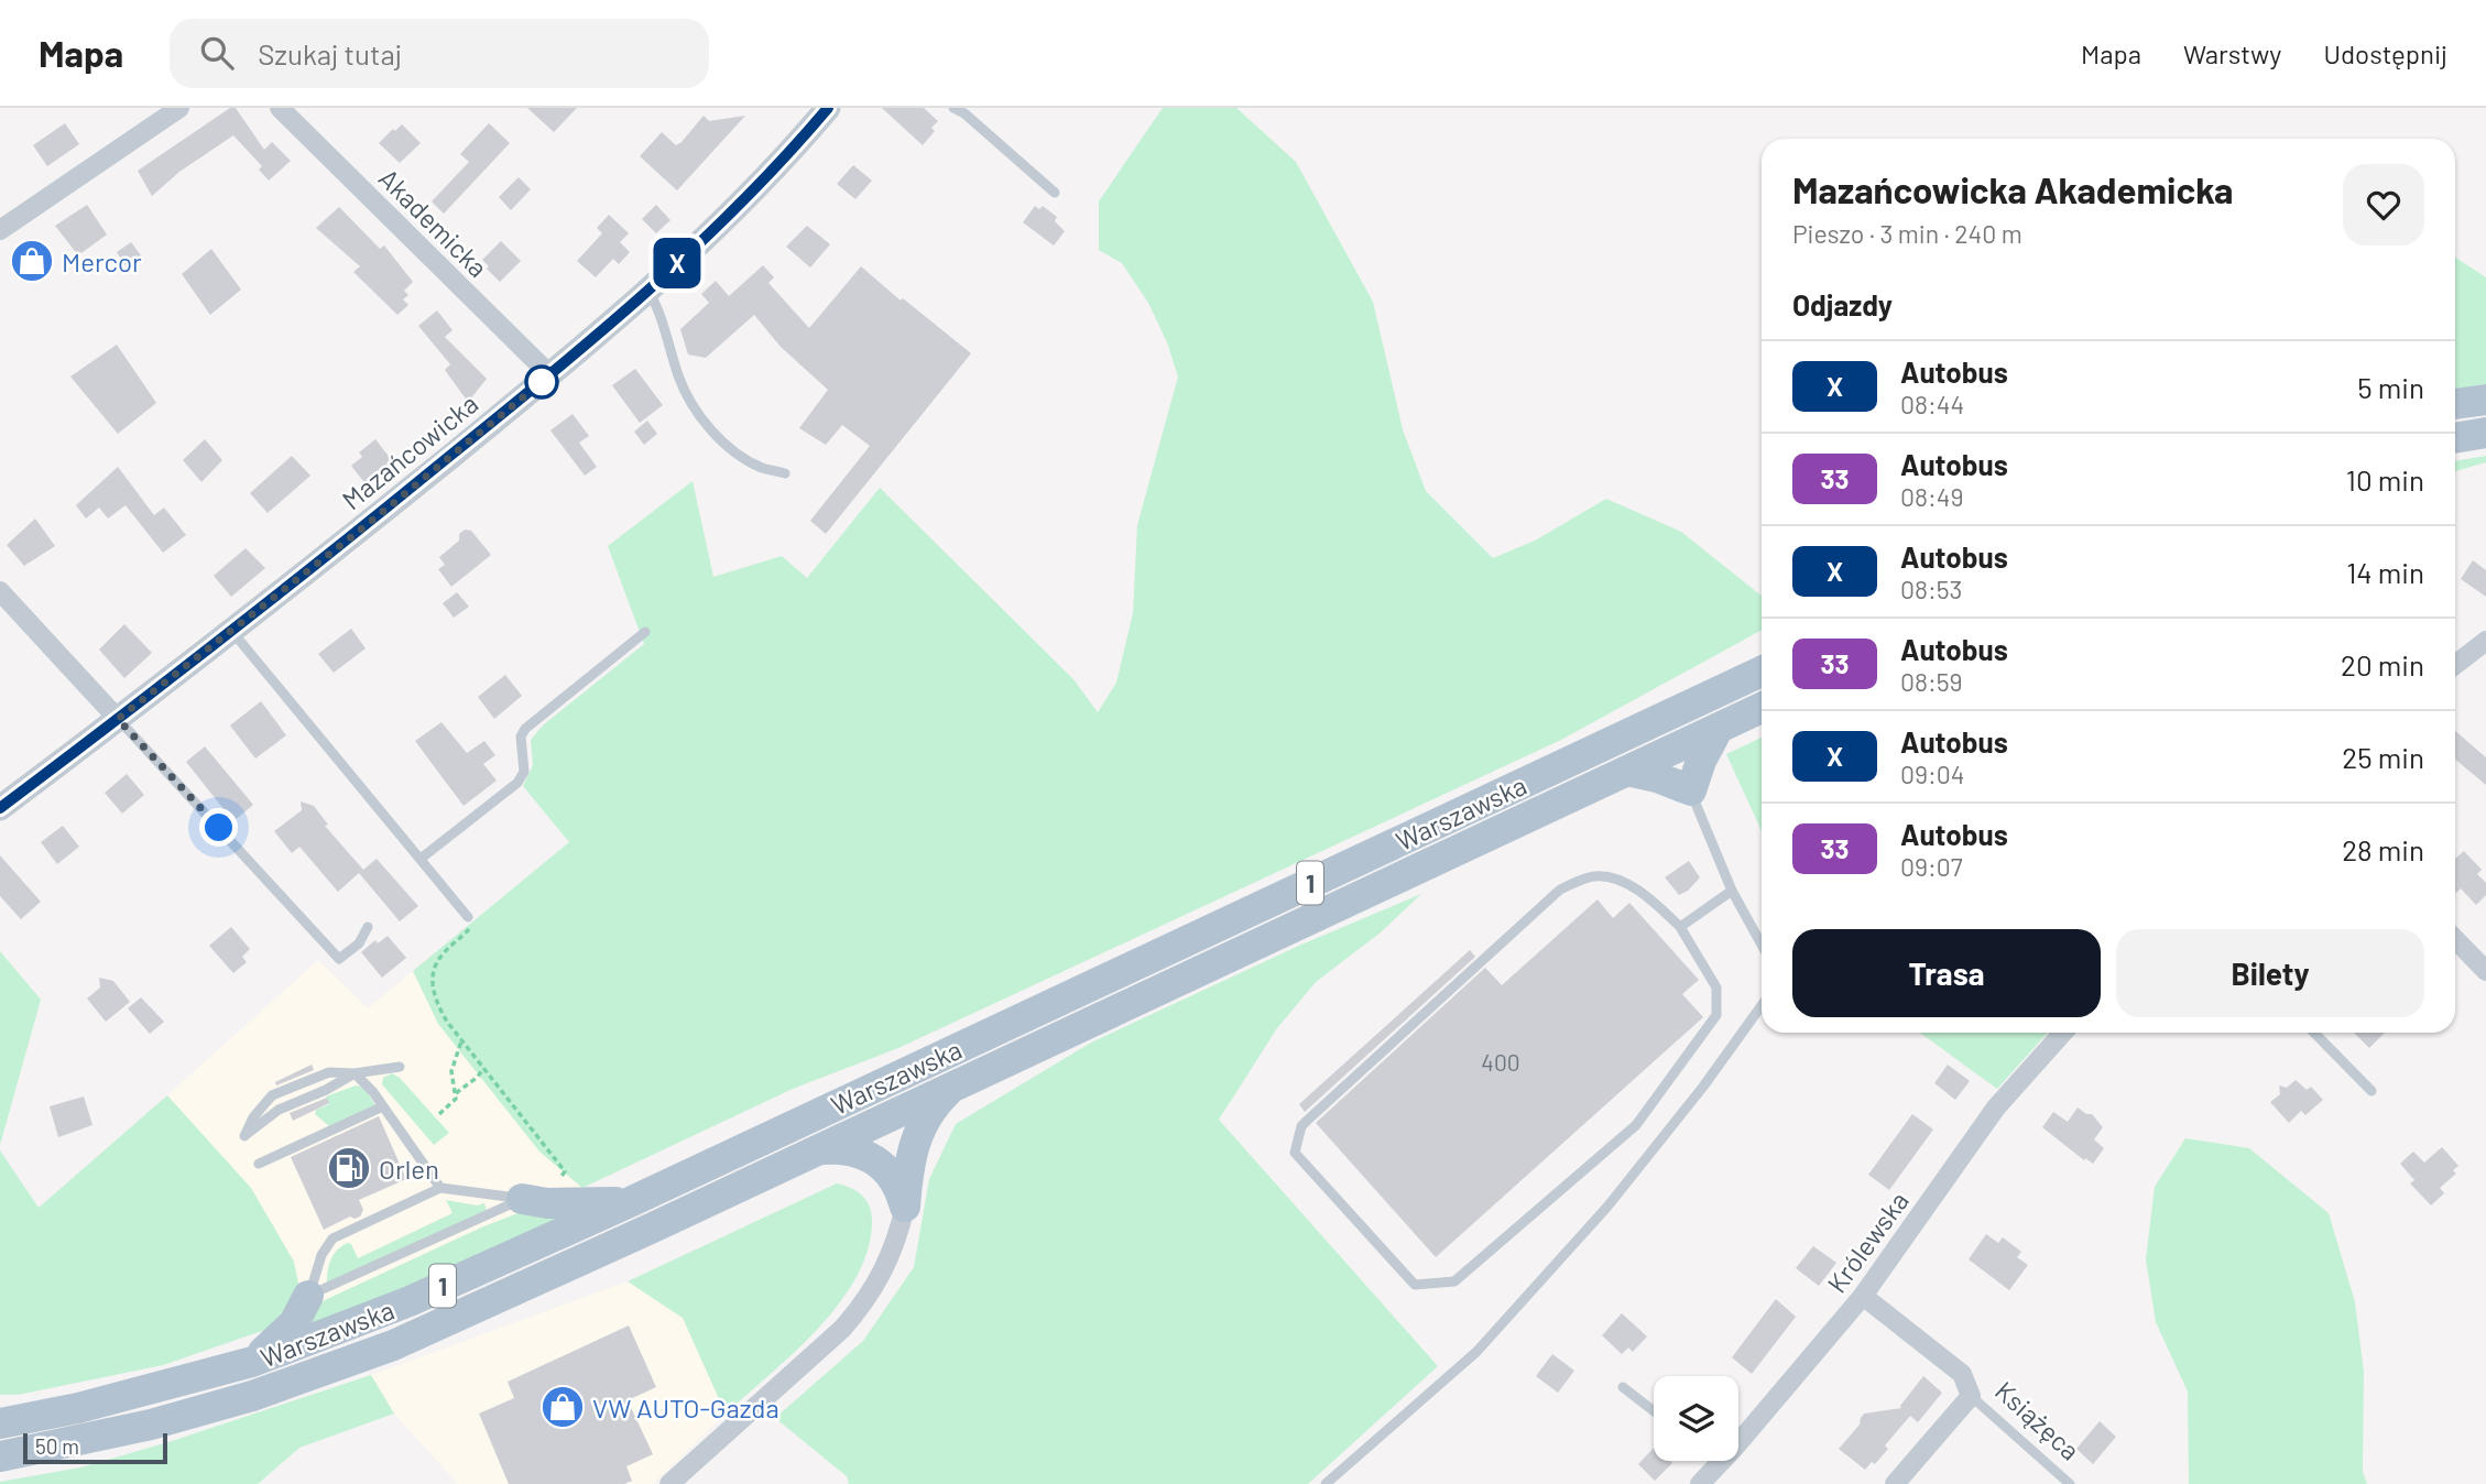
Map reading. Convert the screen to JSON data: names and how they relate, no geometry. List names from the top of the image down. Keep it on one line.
{"streets":{"main road":["Warszawska","1"],"street":["Akademicka","Mazańcowicka","Królewska","Książęca"]},"crossings":[["Akademicka","Mazańcowicka"],["Królewska","Książęca"]],"places":{"shop":["Mercor","VW AUTO-Gazda"],"fuel station":["Orlen"]},"lines":["bus line X"],"house_numbers":["400"],"scale_bar":"50 m","page":{"header":"Mapa","search":"Szukaj tutaj","nav":["Mapa","Warstwy","Udostępnij"],"on_map":"X","heading":[["Mazańcowicka Akademicka","Pieszo · 3 min · 240 m"],"Odjazdy"],"list":[{"mark":"X","name":"Autobus","note":"08:44","value":"5 min"},{"mark":"33","name":"Autobus","note":"08:49","value":"10 min"},{"mark":"X","name":"Autobus","note":"08:53","value":"14 min"},{"mark":"33","name":"Autobus","note":"08:59","value":"20 min"},{"mark":"X","name":"Autobus","note":"09:04","value":"25 min"},{"mark":"33","name":"Autobus","note":"09:07","value":"28 min"}],"buttons":["Trasa","Bilety"],"scale":"50 m"}}
